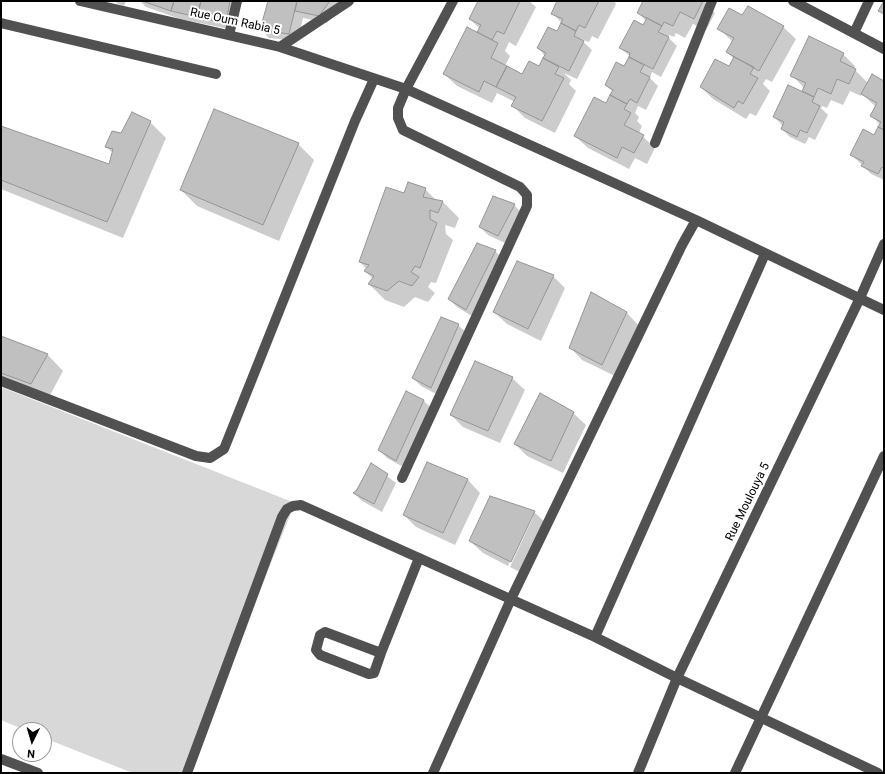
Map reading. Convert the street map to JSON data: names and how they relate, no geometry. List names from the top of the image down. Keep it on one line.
{"streets":{"street":["Rue Oum Rabia 5","Rue Moulouya 5"]},"north":"bottom"}
